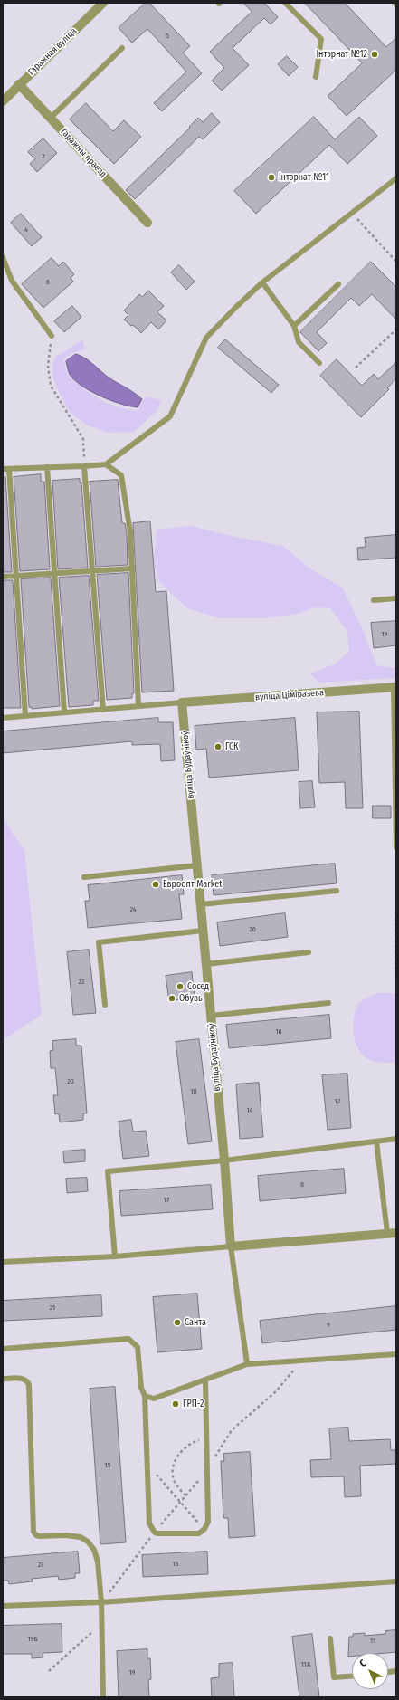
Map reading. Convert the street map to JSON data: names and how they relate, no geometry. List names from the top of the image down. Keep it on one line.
{"streets":{"street":["Гаражная вуліца","Гаражны праезд","вуліца Ціміразева","вуліца Будаўнікоў"]},"crossings":[["Гаражная вуліца","Гаражны праезд"],["вуліца Ціміразева","вуліца Будаўнікоў"]],"places":["Інтэрнат №12","Інтэрнат №11","ГСК","Евроопт Market","Сосед","Обувь","Санта","ГРП-2"],"house_numbers":["5","2","4","6","19","24","26","22","16","20","18","12","14","8","17","21","9","15","13","27","19Б","11","11А","19"],"north":"top left"}
